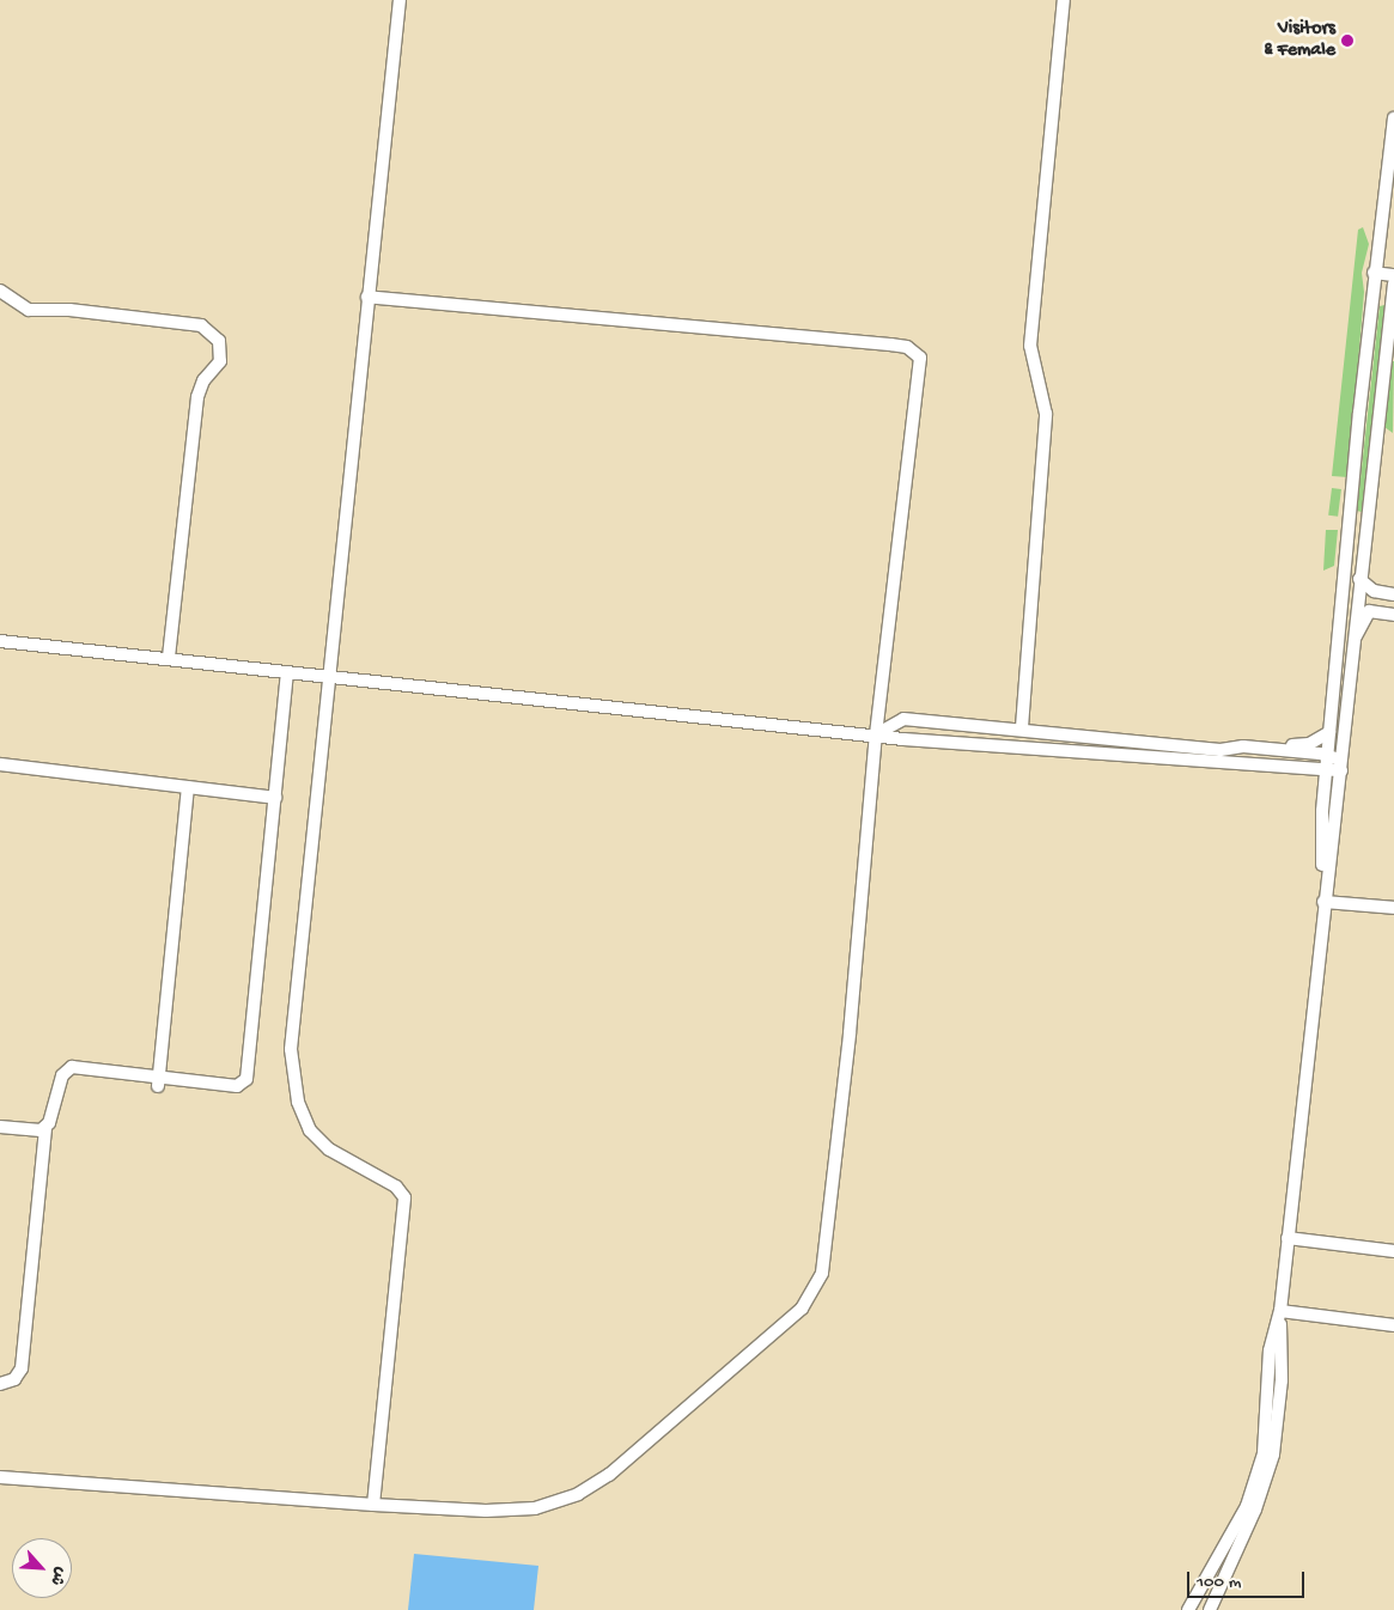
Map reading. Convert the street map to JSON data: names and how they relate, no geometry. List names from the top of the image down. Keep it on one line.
{"places":["Visitors & Female"],"scale_bar":"100 m","north":"bottom right"}
